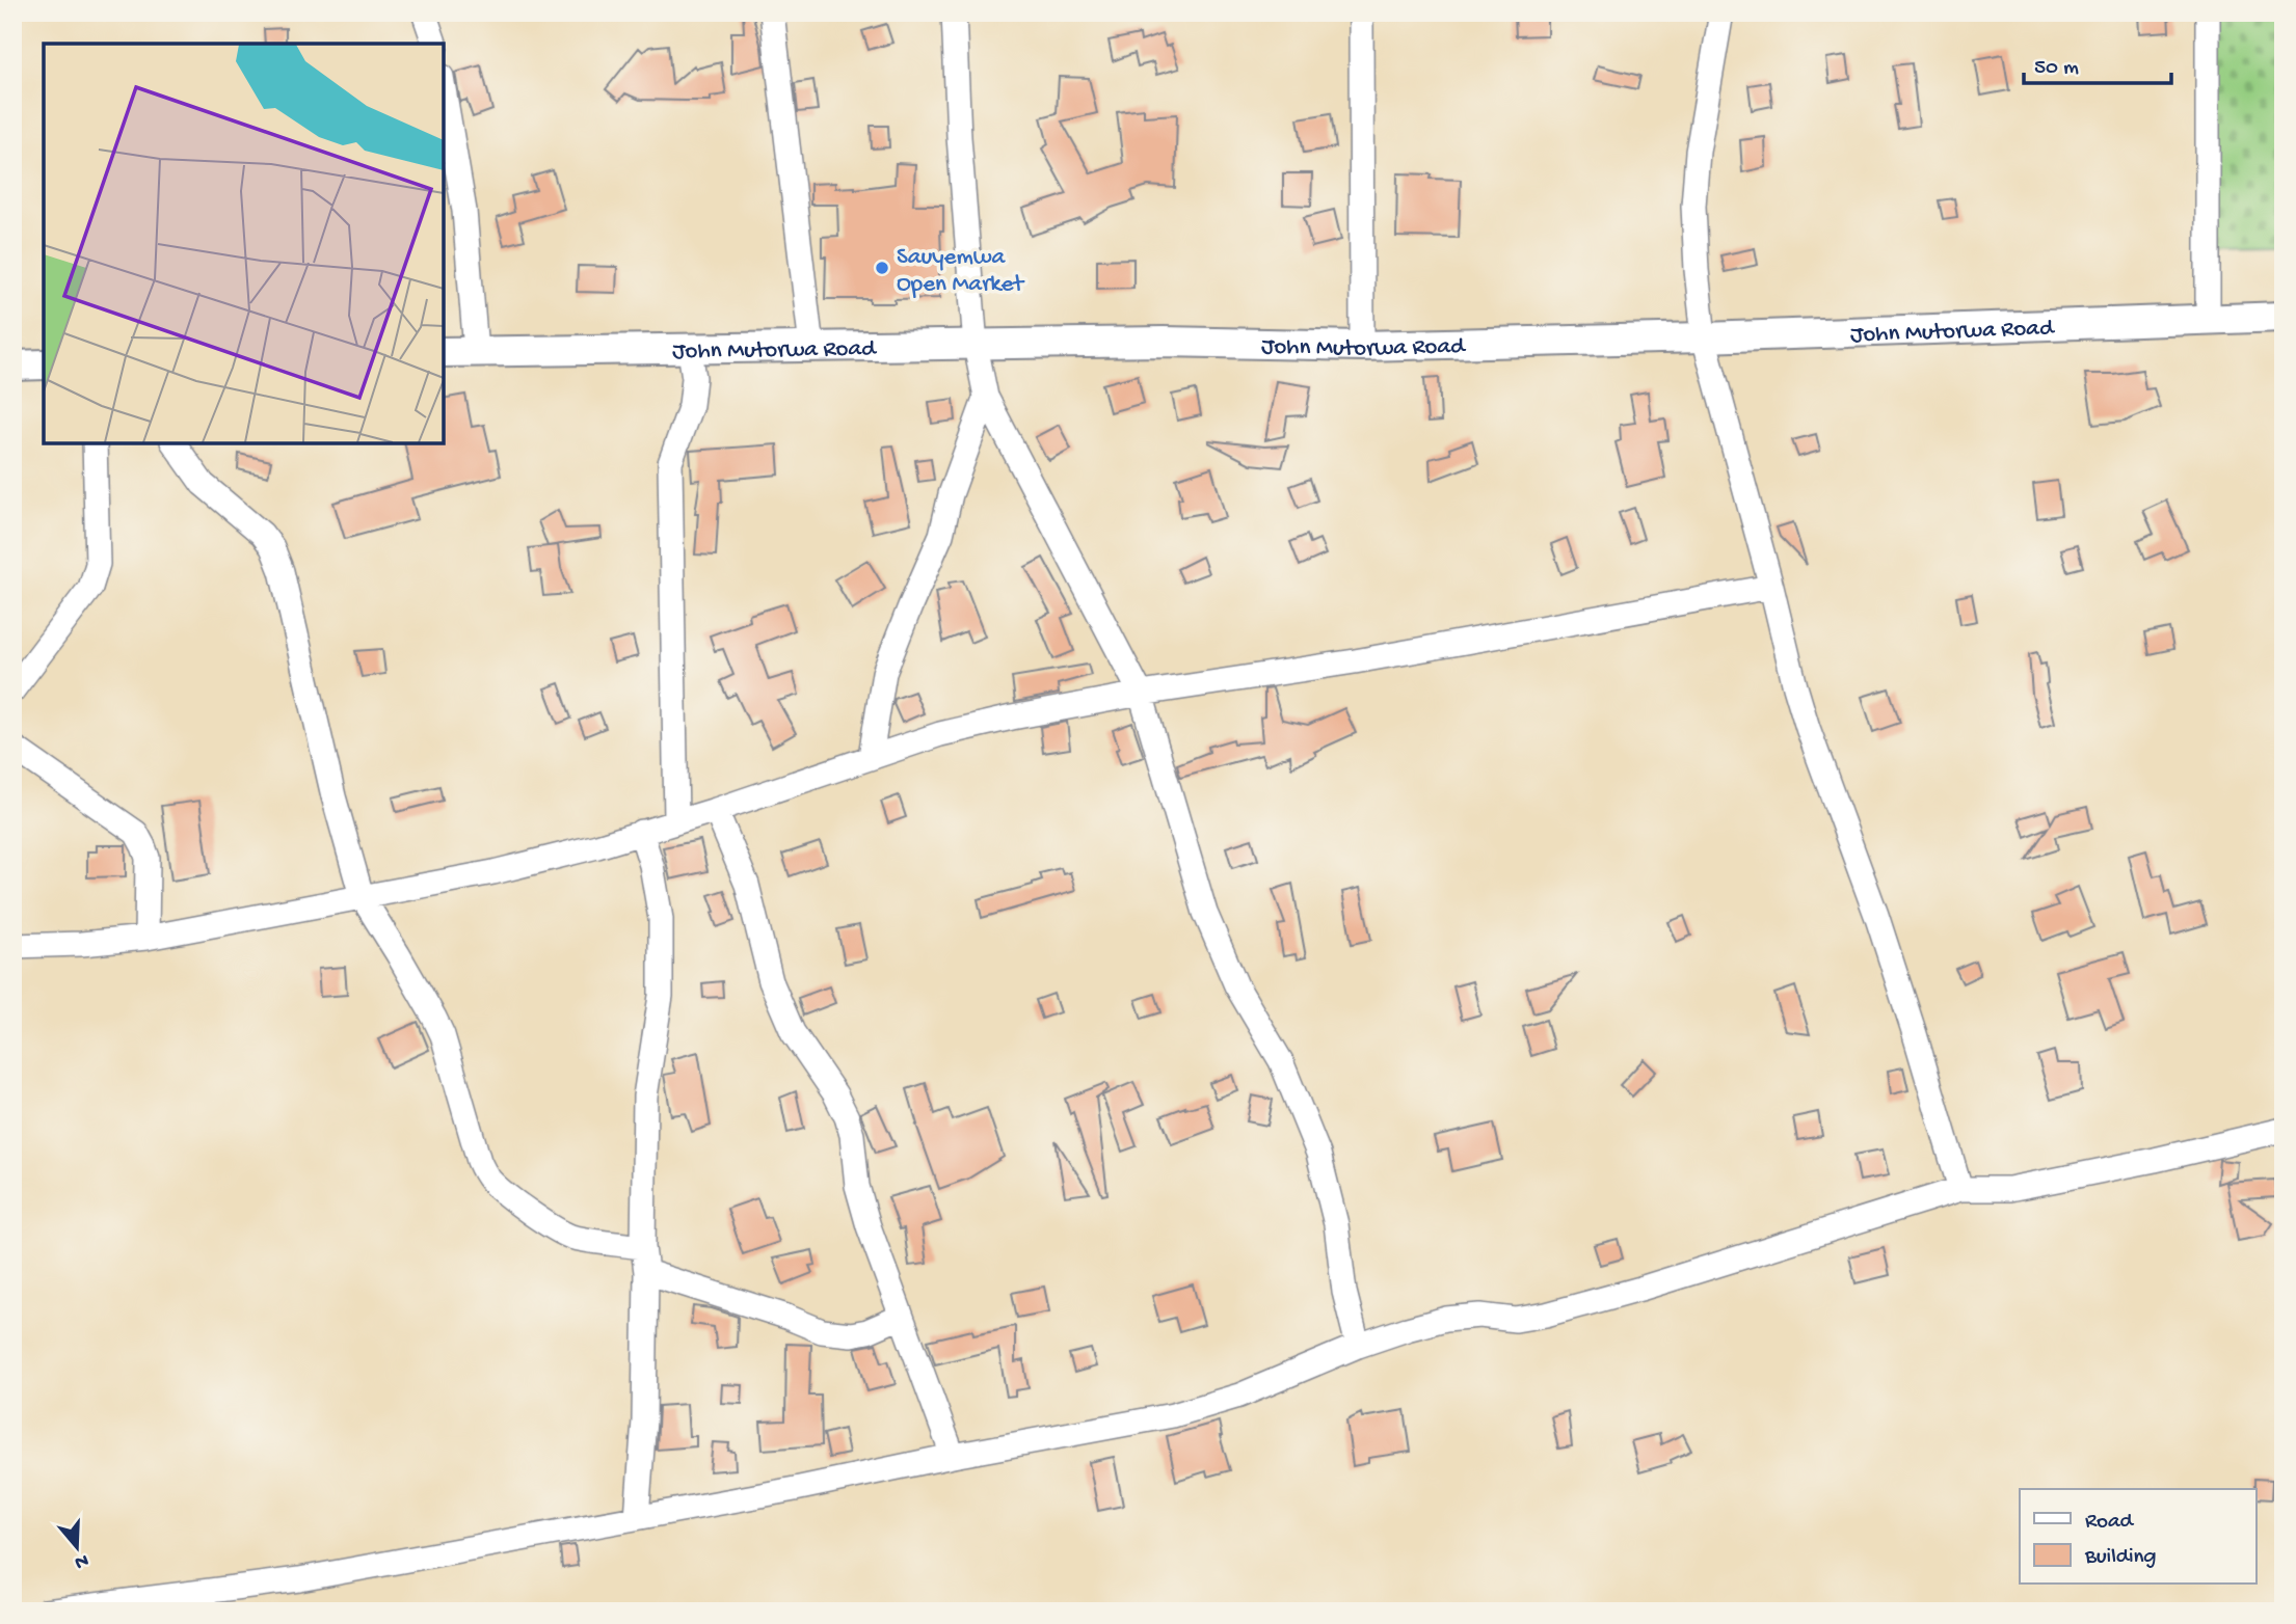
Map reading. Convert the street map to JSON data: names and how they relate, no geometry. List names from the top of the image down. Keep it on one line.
{"streets":{"street":["John Mutorwa Road"]},"places":["Sauyemwa Open Market"],"legend":["Road","Building"],"scale_bar":"50 m","north":"bottom"}
